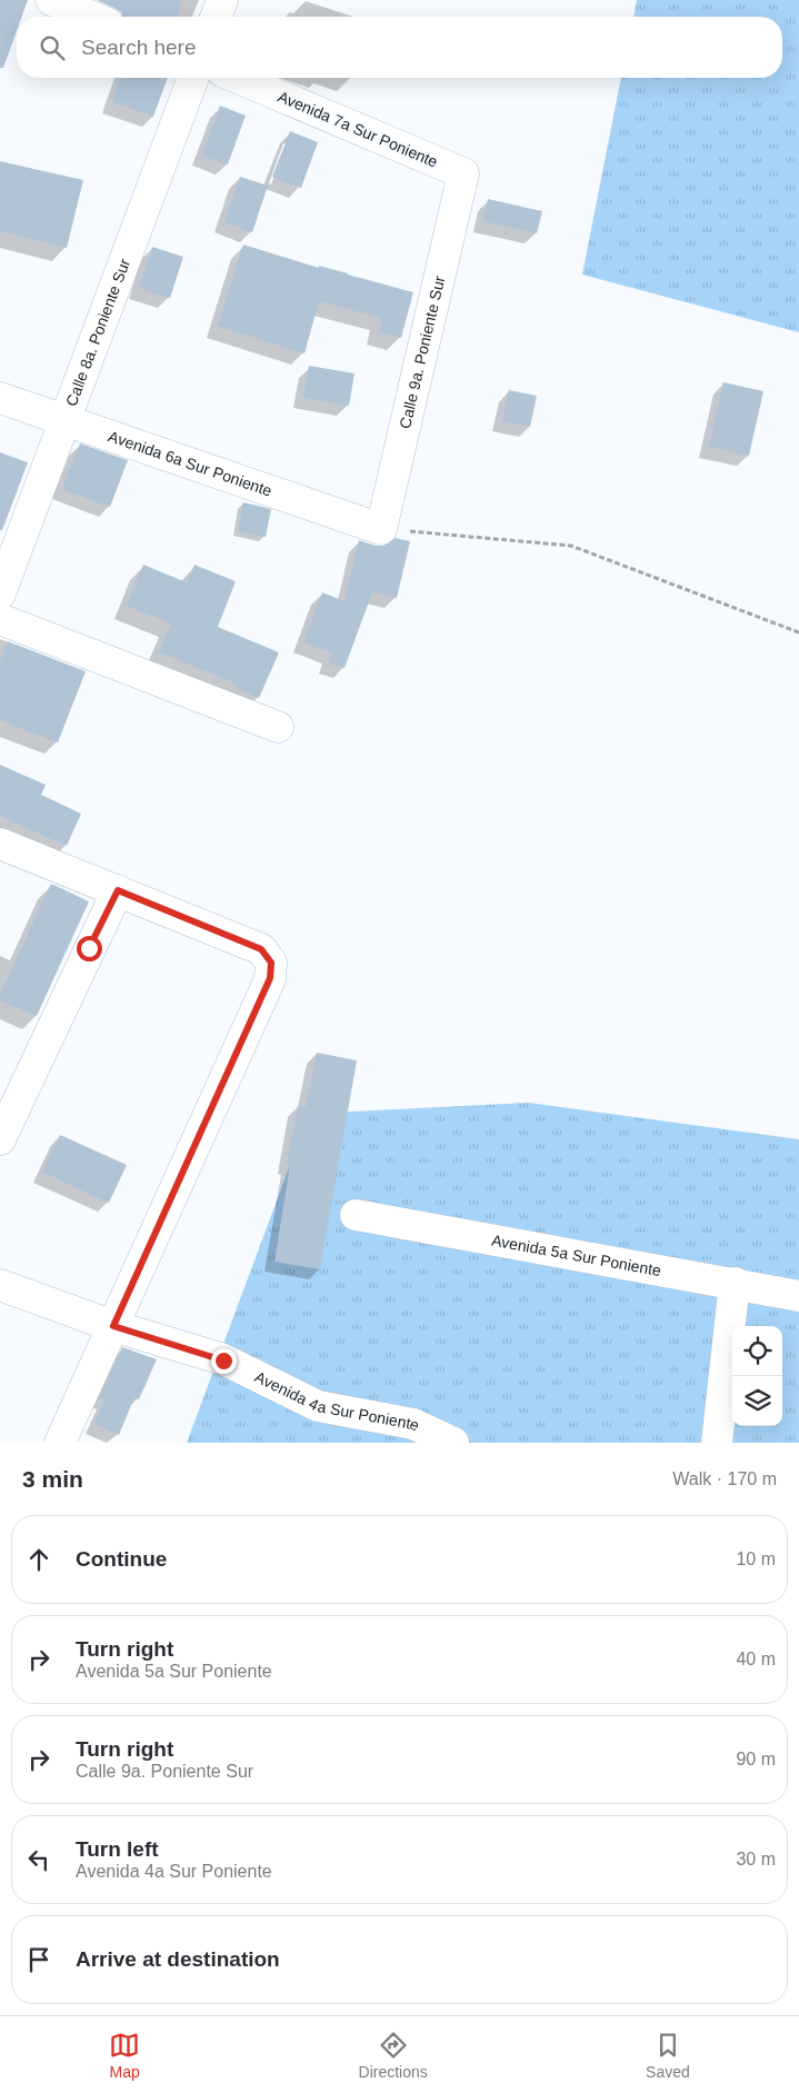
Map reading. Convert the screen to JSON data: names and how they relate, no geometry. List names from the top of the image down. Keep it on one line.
{"streets":{"street":["Avenida 7a Sur Poniente","Calle 8a. Poniente Sur","Calle 9a. Poniente Sur","Avenida 6a Sur Poniente","Avenida 5a Sur Poniente","Avenida 4a Sur Poniente"]},"crossings":[["Avenida 7a Sur Poniente","Calle 9a. Poniente Sur"],["Calle 8a. Poniente Sur","Avenida 6a Sur Poniente"],["Calle 9a. Poniente Sur","Avenida 6a Sur Poniente"]],"page":{"search":"Search here","heading":["3 min","Walk · 170 m"],"list":[["Continue","10 m"],["Turn right","Avenida 5a Sur Poniente","40 m"],["Turn right","Calle 9a. Poniente Sur","90 m"],["Turn left","Avenida 4a Sur Poniente","30 m"],"Arrive at destination"],"nav":["Map","Directions","Saved"]}}
